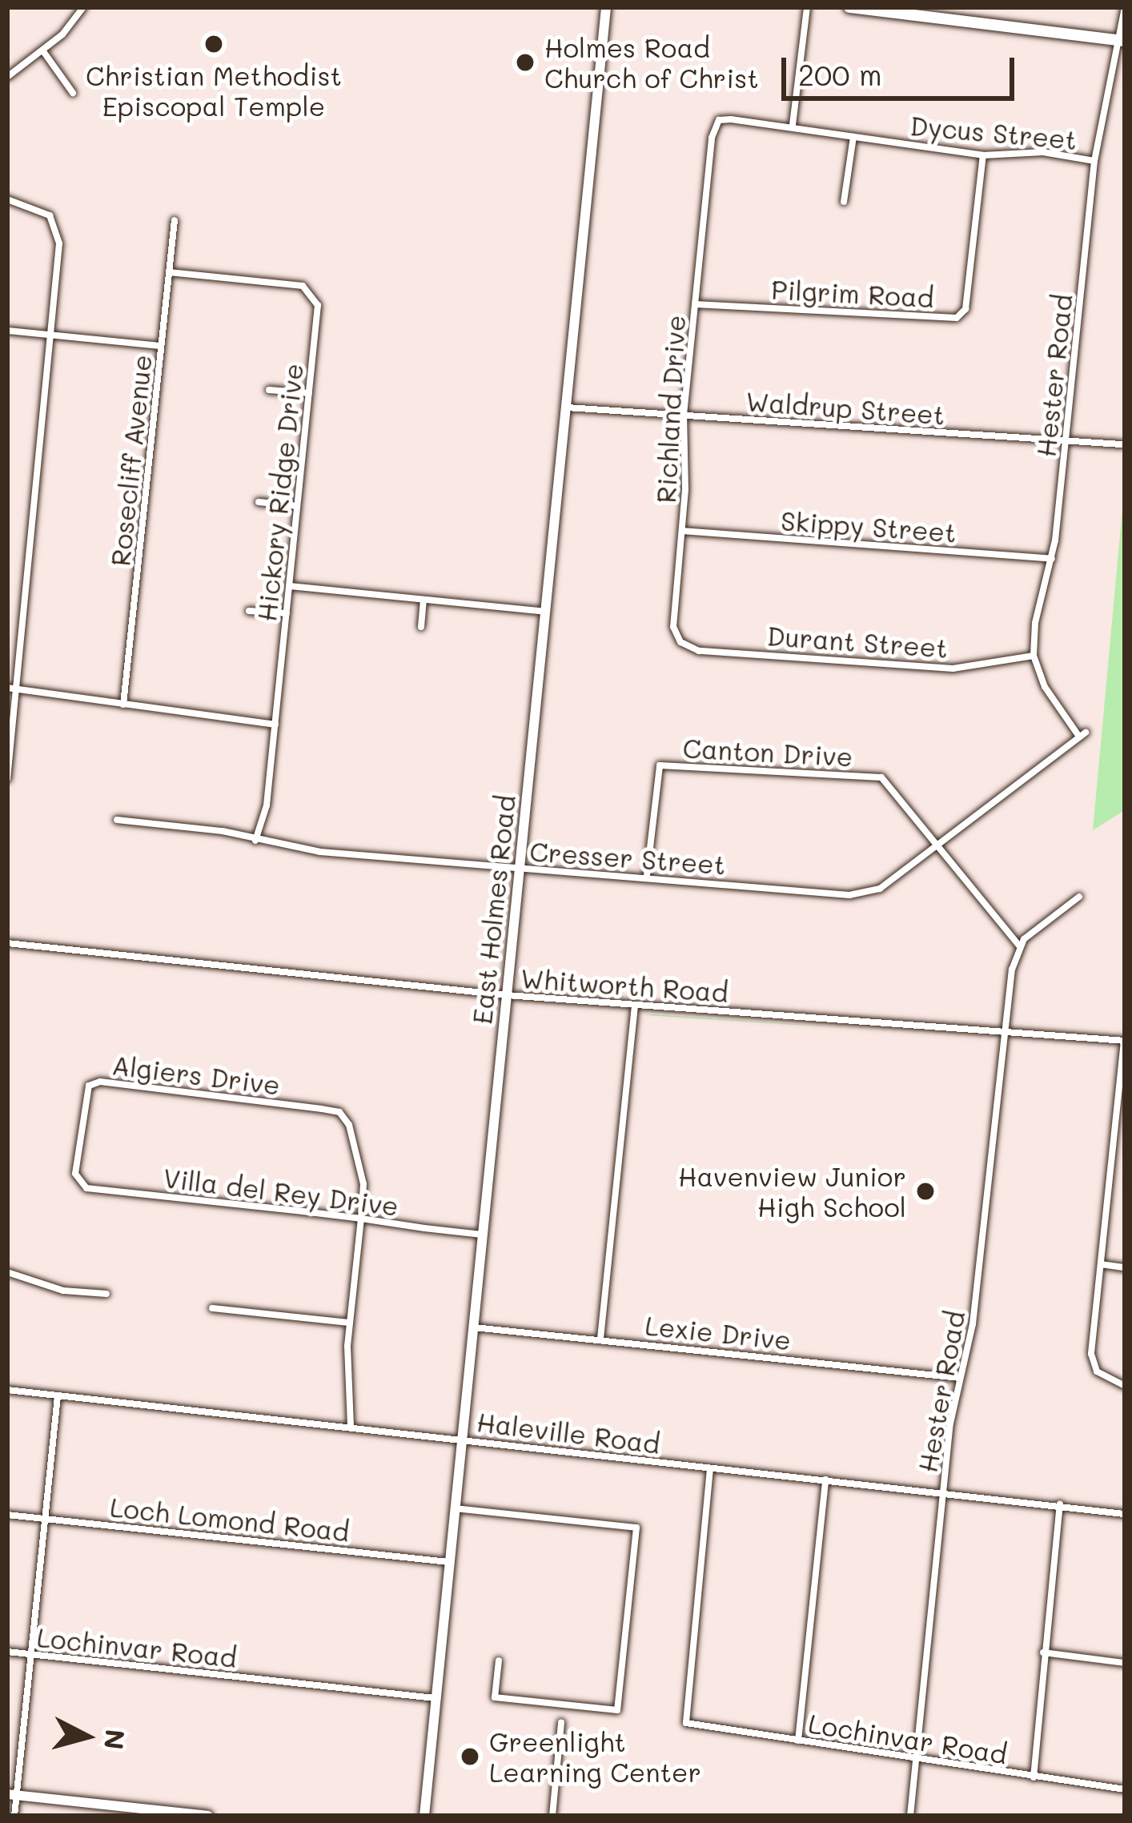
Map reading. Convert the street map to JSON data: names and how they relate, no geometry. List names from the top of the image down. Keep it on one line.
{"streets":{"main road":["East Holmes Road"],"street":["Dycus Street","Pilgrim Road","Hester Road","Waldrup Street","Richland Drive","Rosecliff Avenue","Hickory Ridge Drive","Skippy Street","Durant Street","Canton Drive","Cresser Street","Whitworth Road","Algiers Drive","Villa del Rey Drive","Lexie Drive","Haleville Road","Loch Lomond Road","Lochinvar Road"]},"crossings":[["Dycus Street","Pilgrim Road"],["Dycus Street","Hester Road"],["Dycus Street","Richland Drive"],["Pilgrim Road","Richland Drive"],["Hester Road","Waldrup Street"],["Hester Road","Skippy Street"],["Hester Road","Durant Street"],["Hester Road","Canton Drive"],["Hester Road","Cresser Street"],["Hester Road","Whitworth Road"],["Hester Road","Lexie Drive"],["Hester Road","Haleville Road"],["Hester Road","Lochinvar Road"],["Waldrup Street","Richland Drive"],["Waldrup Street","East Holmes Road"],["Richland Drive","Skippy Street"],["Richland Drive","Durant Street"],["Rosecliff Avenue","Hickory Ridge Drive"],["Hickory Ridge Drive","Cresser Street"],["Durant Street","Cresser Street"],["Canton Drive","Cresser Street"],["Cresser Street","East Holmes Road"],["East Holmes Road","Whitworth Road"],["East Holmes Road","Villa del Rey Drive"],["East Holmes Road","Lexie Drive"],["East Holmes Road","Haleville Road"],["East Holmes Road","Loch Lomond Road"],["East Holmes Road","Lochinvar Road"],["Algiers Drive","Villa del Rey Drive"],["Haleville Road","Lochinvar Road"]],"places":["Christian Methodist Episcopal Temple","Holmes Road Church of Christ","Havenview Junior High School","Greenlight Learning Center"],"scale_bar":"200 m","north":"right"}
